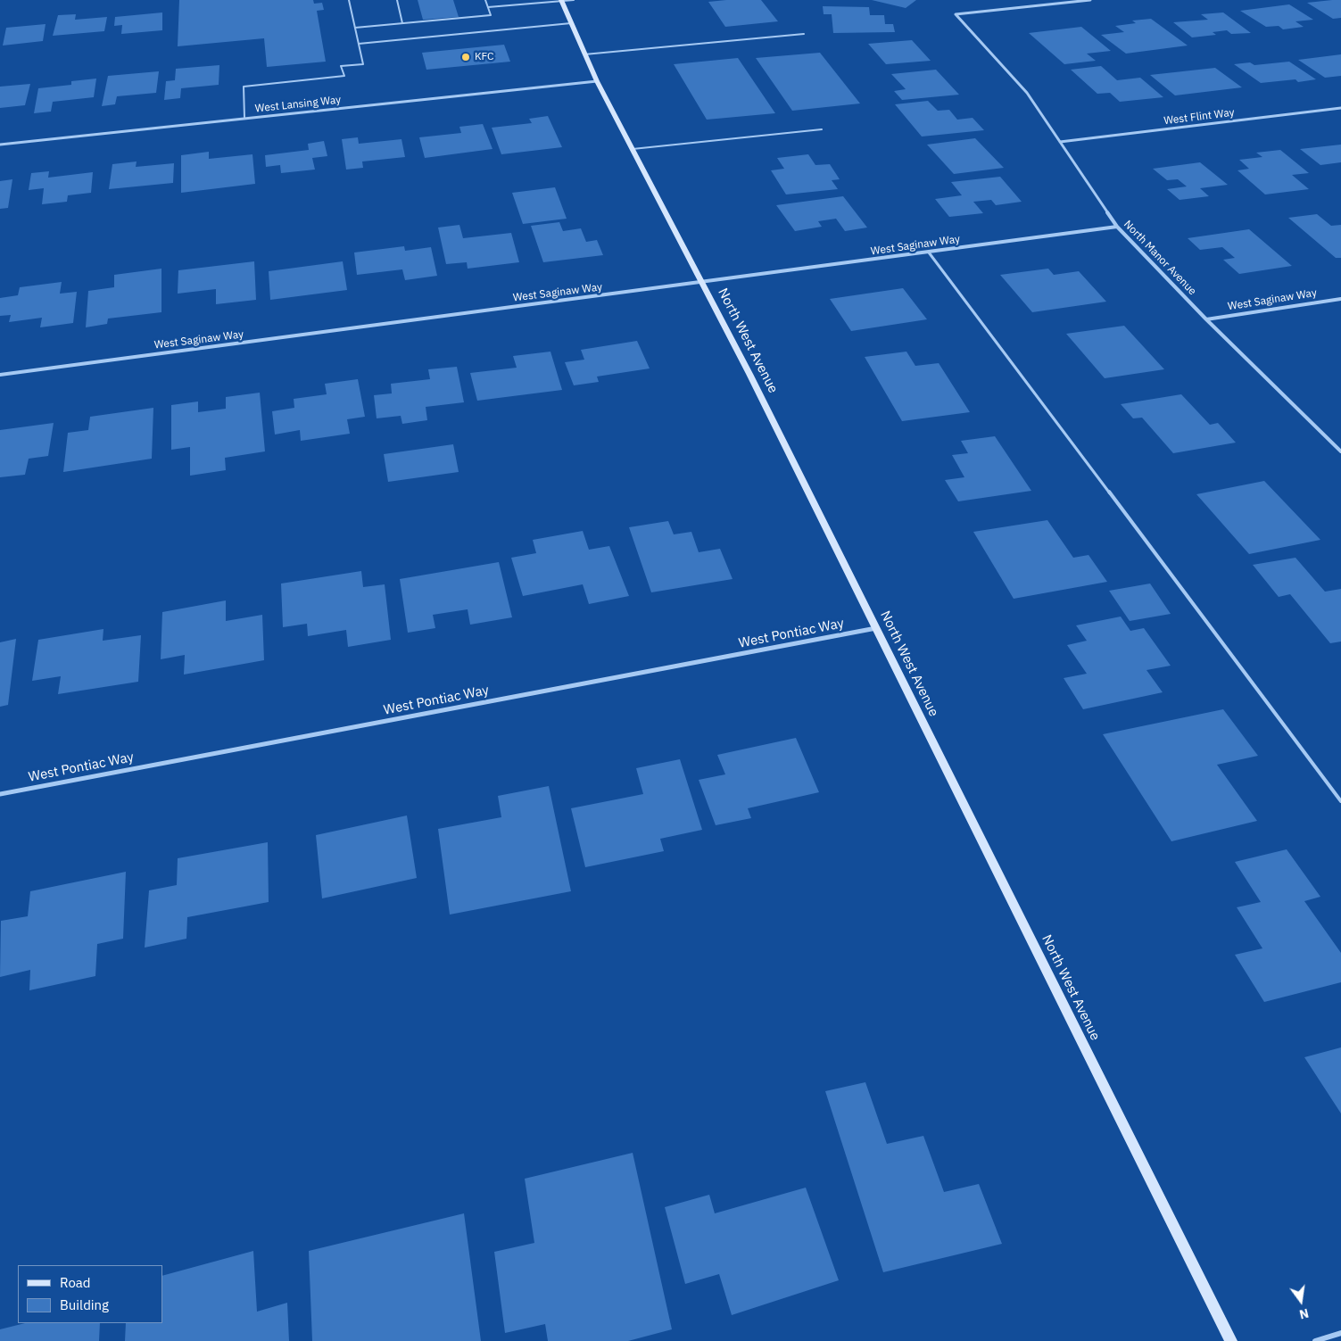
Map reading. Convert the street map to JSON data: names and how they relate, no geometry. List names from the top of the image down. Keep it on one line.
{"streets":{"main road":["North West Avenue"],"street":["West Lansing Way","West Flint Way","West Saginaw Way","North Manor Avenue","West Pontiac Way"]},"crossings":[["West Lansing Way","North West Avenue"],["West Flint Way","North Manor Avenue"],["West Saginaw Way","North Manor Avenue"],["West Saginaw Way","North West Avenue"],["North West Avenue","West Pontiac Way"]],"places":["KFC"],"legend":["Road","Building"],"north":"bottom"}
